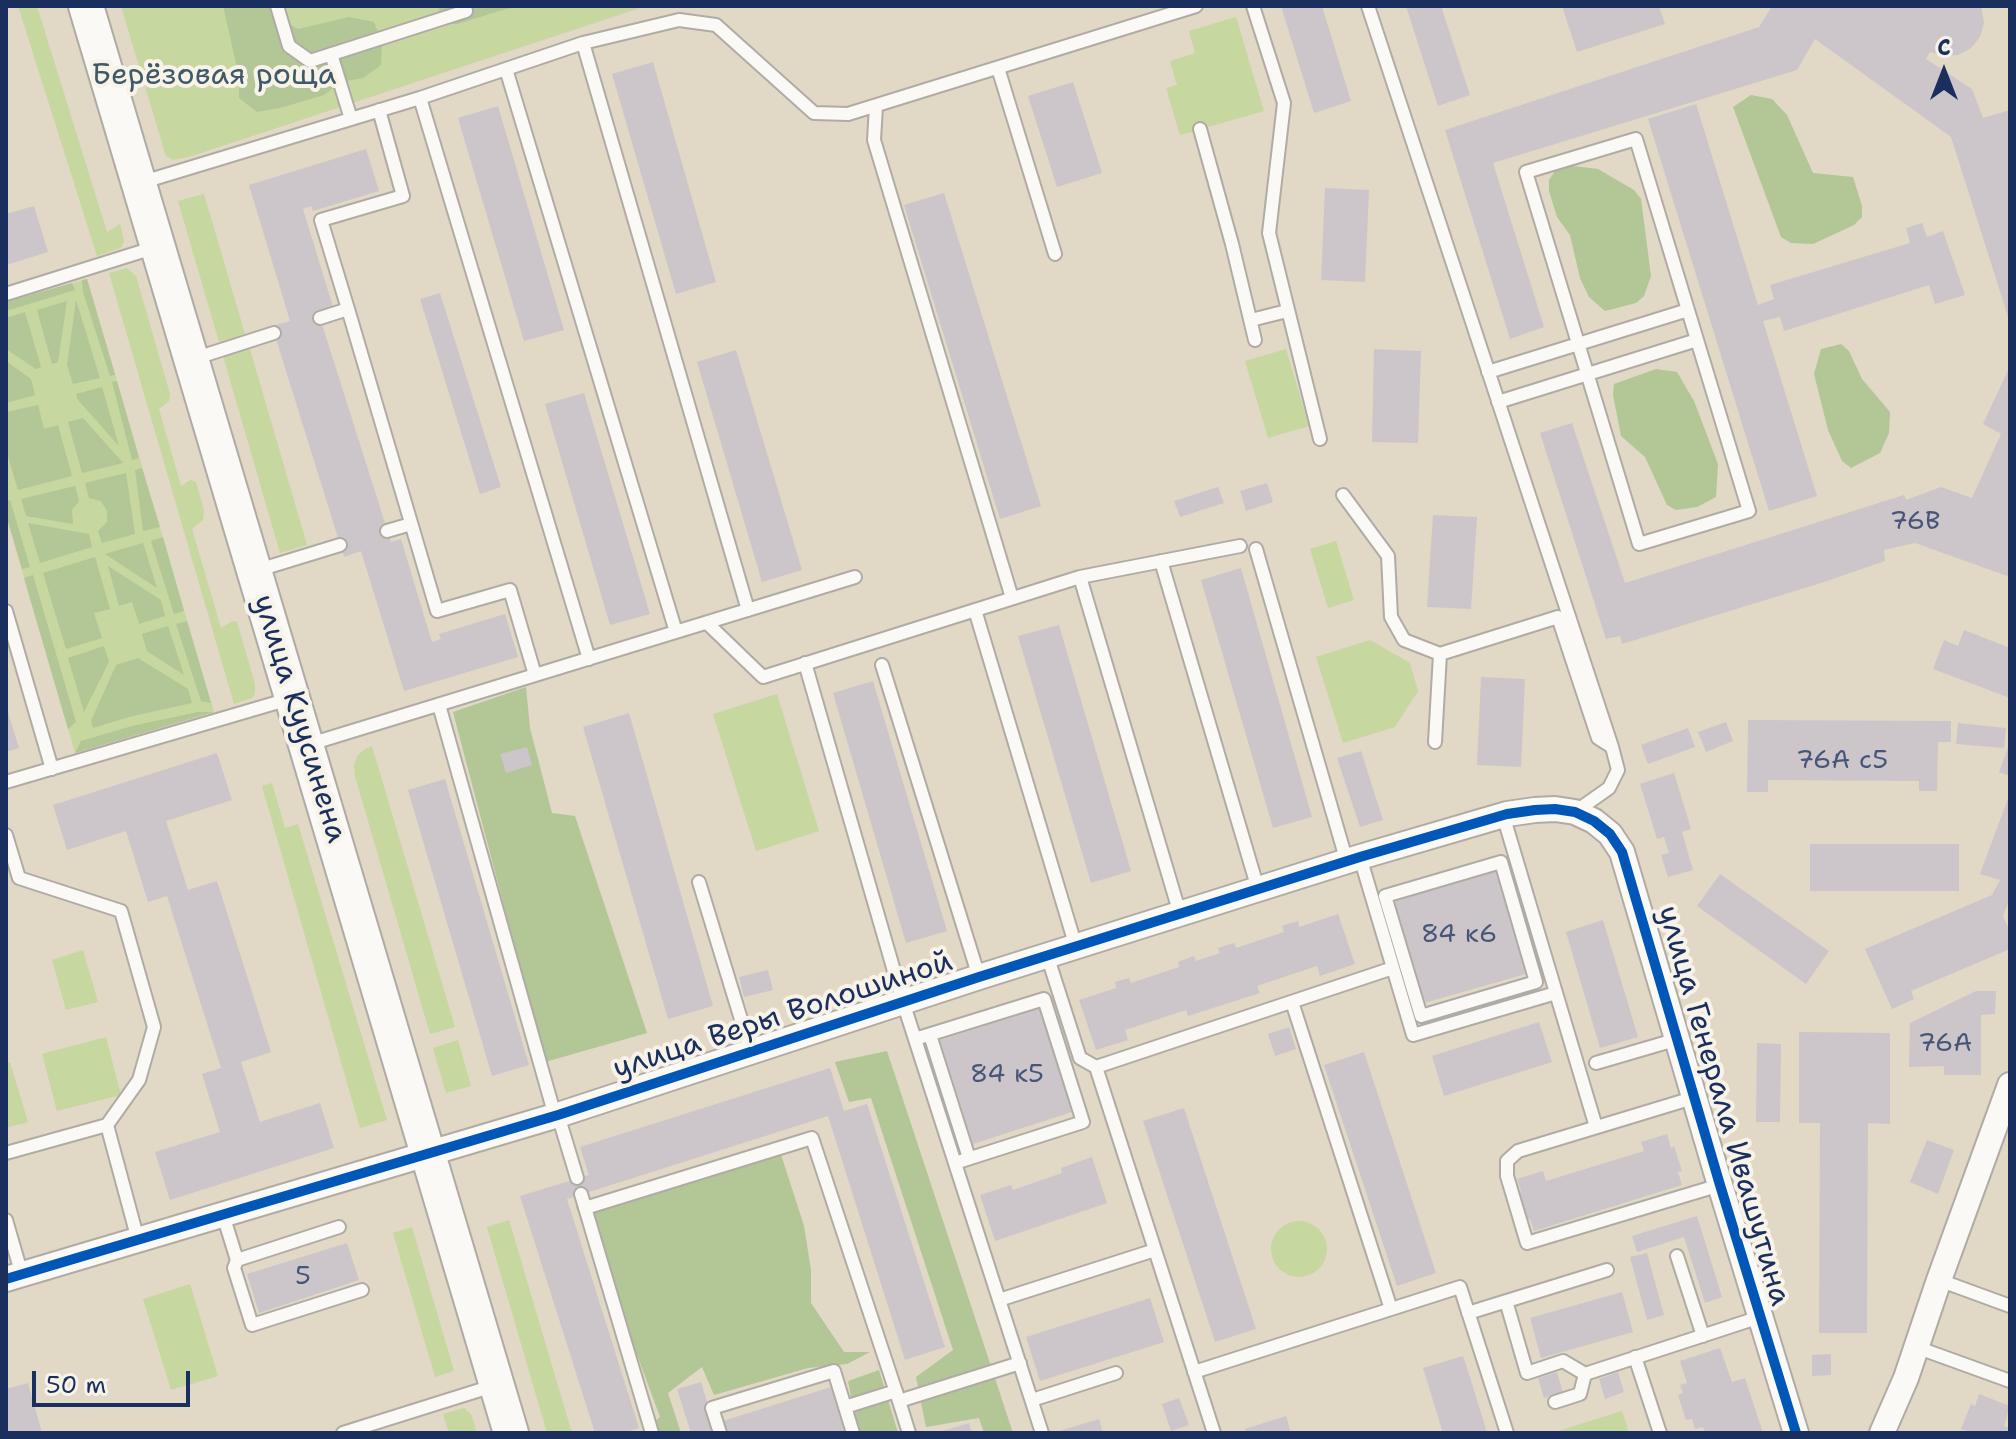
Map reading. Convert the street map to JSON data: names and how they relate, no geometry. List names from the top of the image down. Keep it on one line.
{"streets":{"main road":["улица Куусинена"],"street":["улица Веры Волошиной","улица Генерала Ивашутина"]},"crossings":[["улица Куусинена","улица Веры Волошиной"],["улица Веры Волошиной","улица Генерала Ивашутина"]],"parks":["Берёзовая роща"],"house_numbers":["76В","76А с5","84 к6","76А","84 к5","5"],"scale_bar":"50 m","north":"top"}
